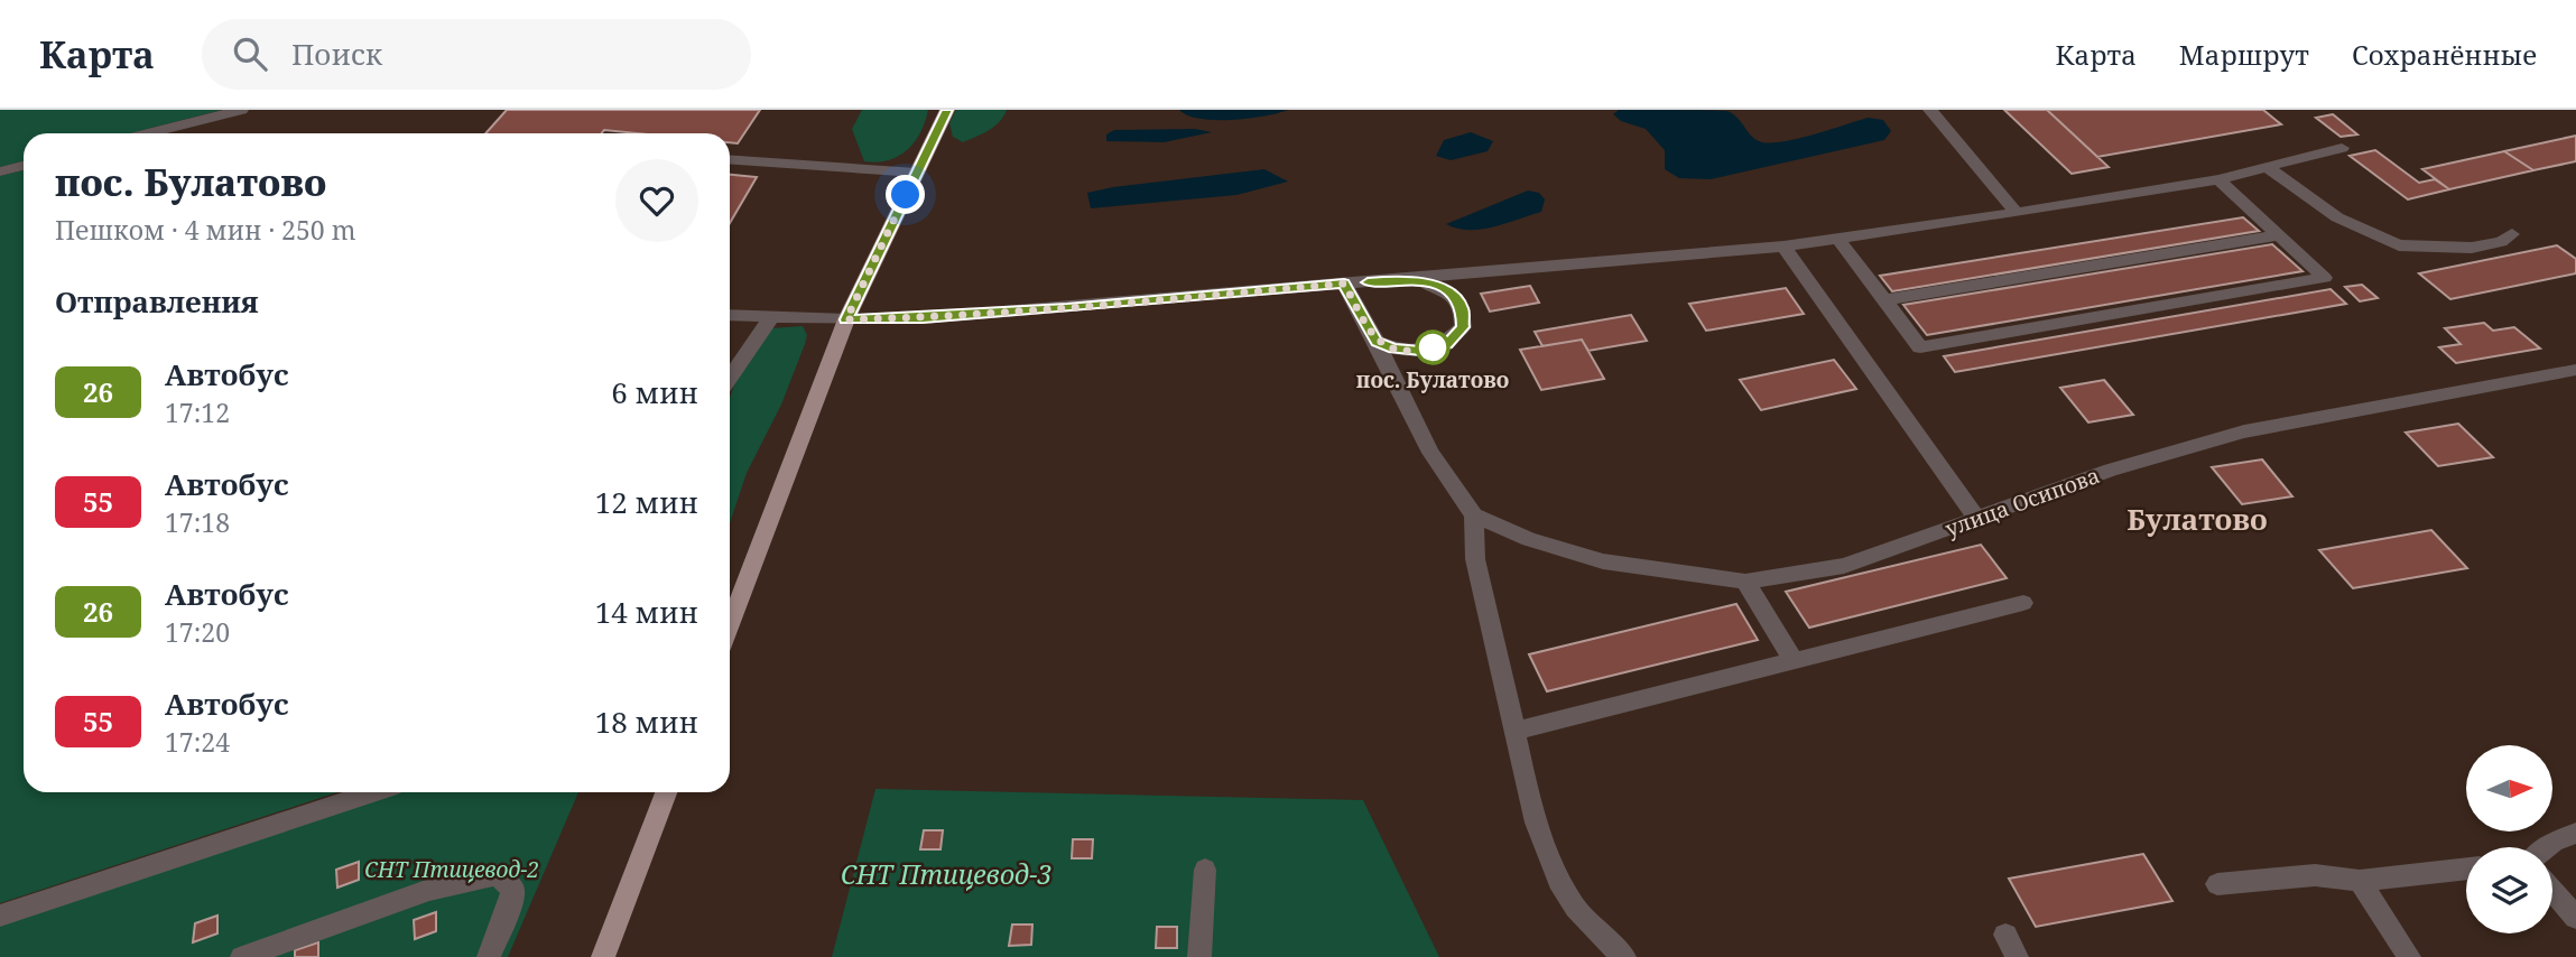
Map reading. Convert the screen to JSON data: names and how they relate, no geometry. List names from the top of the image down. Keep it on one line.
{"streets":{"street":["улица Осипова"]},"districts":["Булатово"],"parks":["СНТ Птицевод-2","СНТ Птицевод-3"],"places":["пос. Булатово"],"lines":["bus line 26"],"north":"right","page":{"header":"Карта","search":"Поиск","nav":["Карта","Маршрут","Сохранённые"],"heading":[["пос. Булатово","Пешком · 4 мин · 250 m"],"Отправления"],"list":[{"mark":"26","name":"Автобус","note":"17:12","value":"6 мин"},{"mark":"55","name":"Автобус","note":"17:18","value":"12 мин"},{"mark":"26","name":"Автобус","note":"17:20","value":"14 мин"},{"mark":"55","name":"Автобус","note":"17:24","value":"18 мин"}]}}
